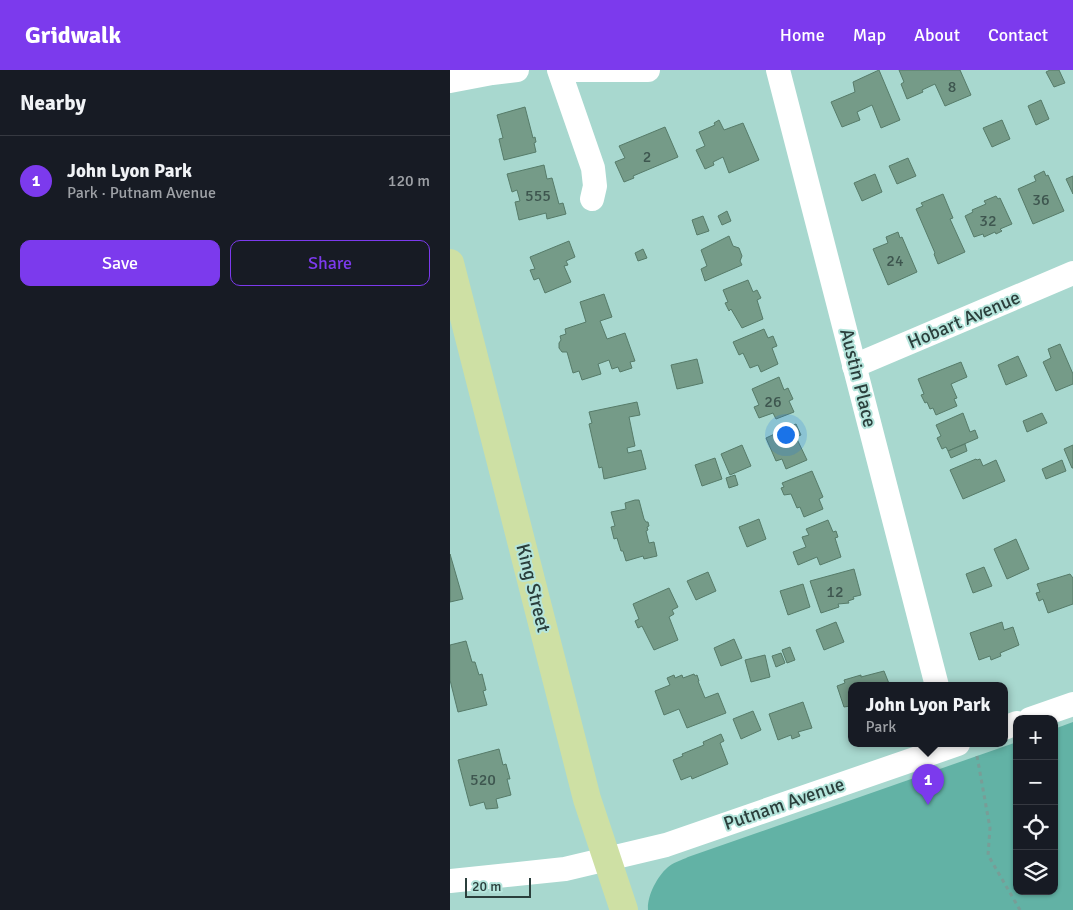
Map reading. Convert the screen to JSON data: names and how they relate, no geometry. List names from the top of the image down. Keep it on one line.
{"streets":{"main road":["King Street"],"street":["Hobart Avenue","Austin Place","Putnam Avenue"]},"crossings":[["Hobart Avenue","Austin Place"],["King Street","Putnam Avenue"]],"house_numbers":["8","2","555","36","32","24","26","12","520"],"scale_bar":"20 m","page":{"header":"Gridwalk","nav":["Home","Map","About","Contact"],"heading":"Nearby","list":[{"mark":"1","name":"John Lyon Park","note":"Park · Putnam Avenue","value":"120 m"}],"buttons":["Save","Share"],"popup":["John Lyon Park","Park"],"map_buttons":["+","−"],"pins":"1","scale":"20 m"}}
